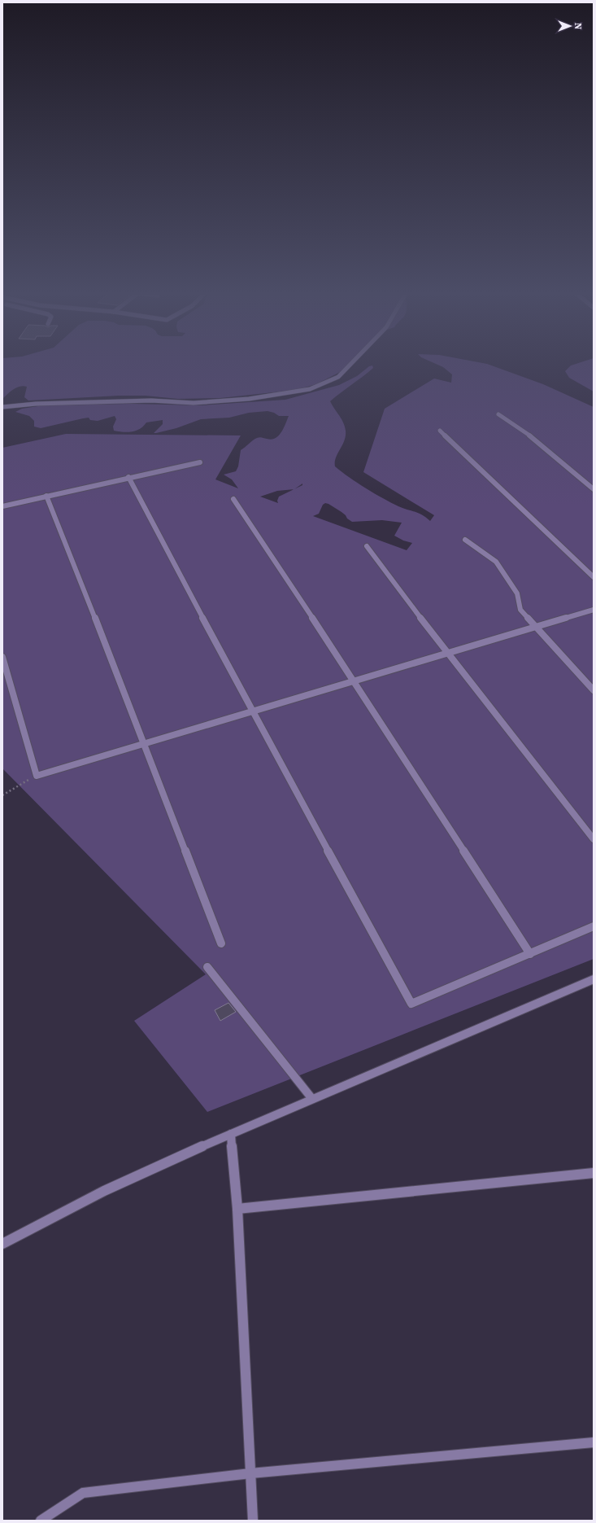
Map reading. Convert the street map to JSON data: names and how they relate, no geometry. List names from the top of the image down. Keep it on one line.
{"north":"right"}
